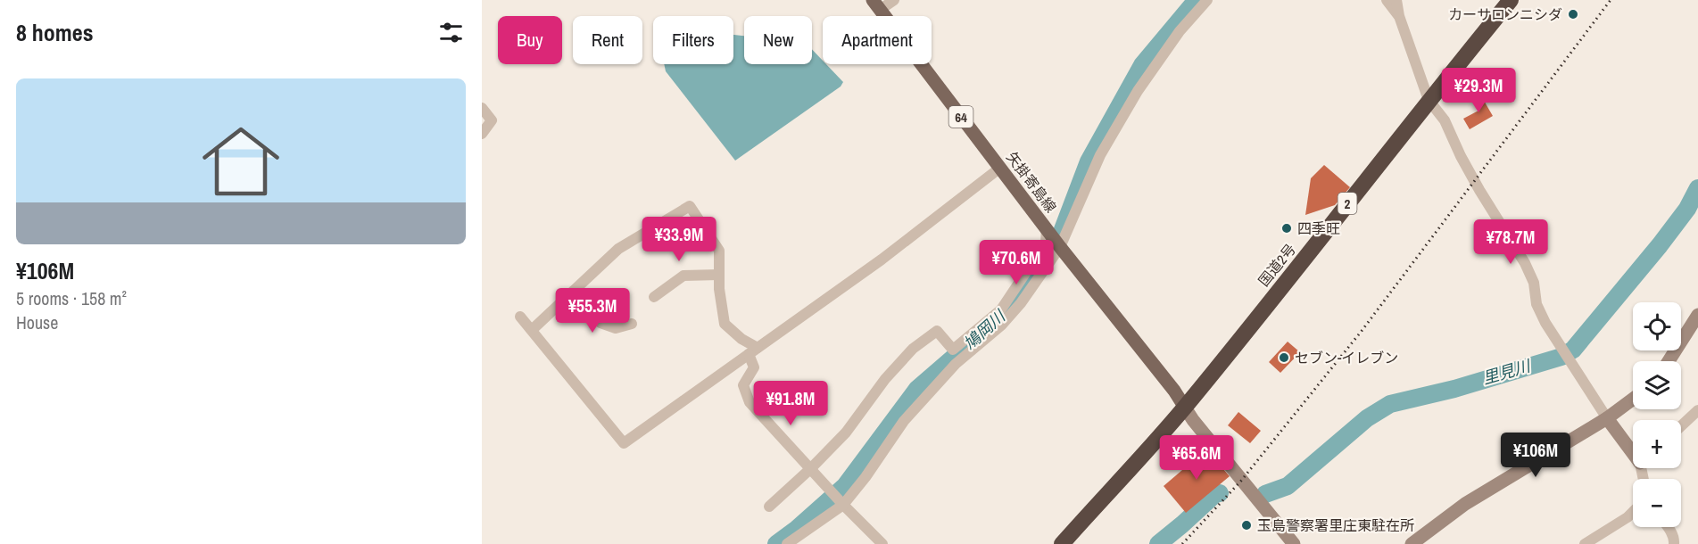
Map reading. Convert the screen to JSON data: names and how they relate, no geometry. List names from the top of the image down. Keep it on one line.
{"streets":{"highway":["2","国道2号"],"main road":["64","矢掛寄島線"]},"crossings":[["矢掛寄島線","国道2号"]],"water":["鳩岡川","里見川"],"places":["カーサロンニシダ","四季旺","セブン-イレブン","玉島警察署里庄東駐在所"],"page":{"heading":"8 homes","chip":["Buy","Rent","Filters","New","Apartment"],"list":[{"name":"¥106M","note":"5 rooms · 158 m² · House"}],"price":["¥29.3M","¥33.9M","¥78.7M","¥70.6M","¥55.3M","¥91.8M","¥106M","¥65.6M"],"map_buttons":["+","−"]}}
